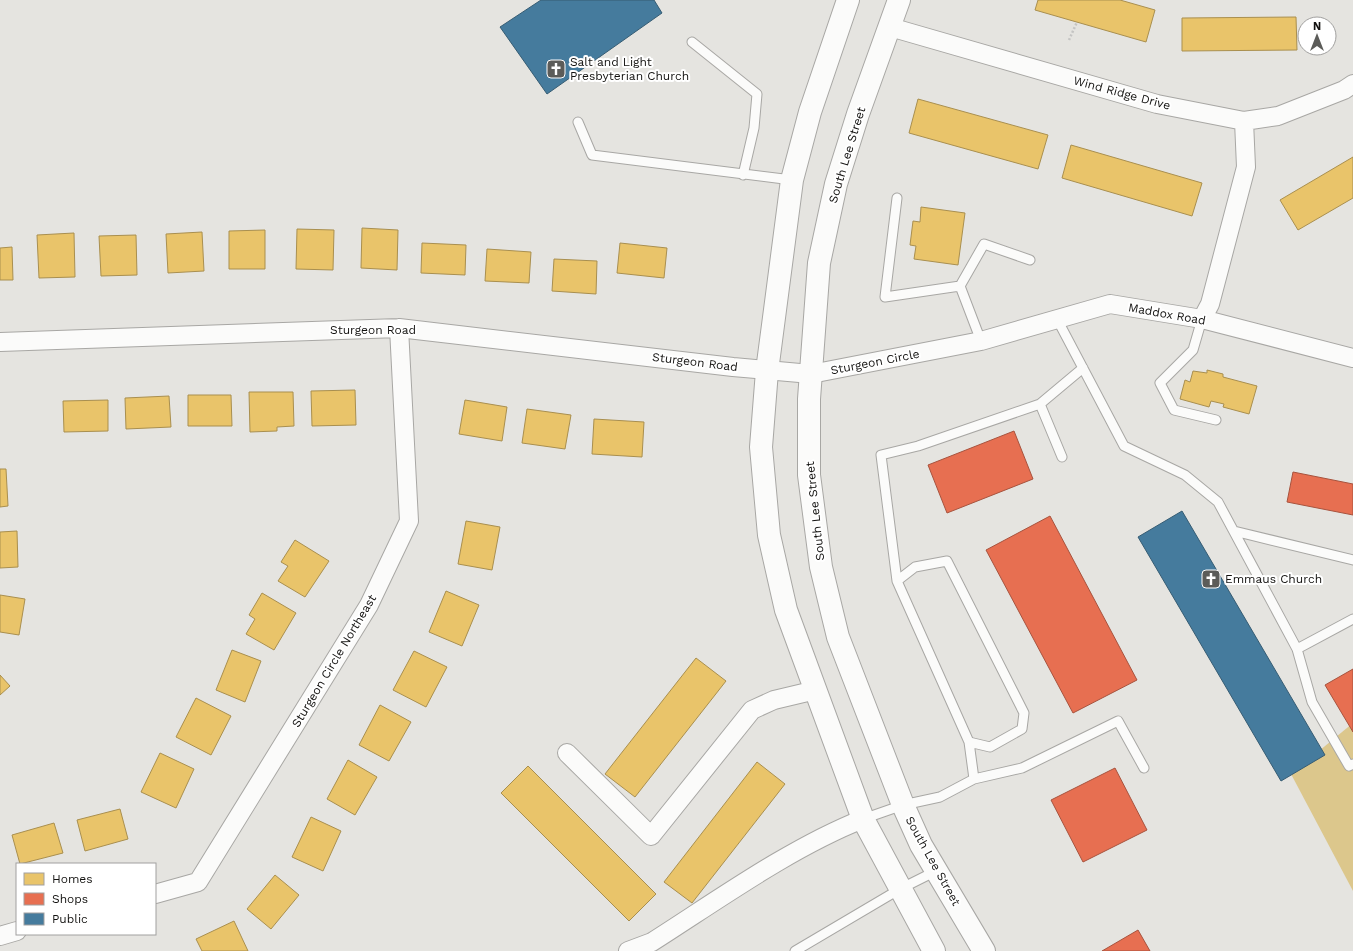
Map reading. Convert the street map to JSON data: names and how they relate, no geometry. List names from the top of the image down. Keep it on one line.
{"streets":{"main road":["South Lee Street"],"street":["Wind Ridge Drive","Maddox Road","Sturgeon Road","Sturgeon Circle","Sturgeon Circle Northeast"]},"crossings":[["Wind Ridge Drive","South Lee Street"],["South Lee Street","Sturgeon Circle"],["Maddox Road","Sturgeon Circle"],["Sturgeon Road","Sturgeon Circle"],["Sturgeon Road","Sturgeon Circle Northeast"]],"places":{"church":["Salt and Light Presbyterian Church","Emmaus Church"]},"legend":["Homes","Shops","Public"],"north":"top"}
